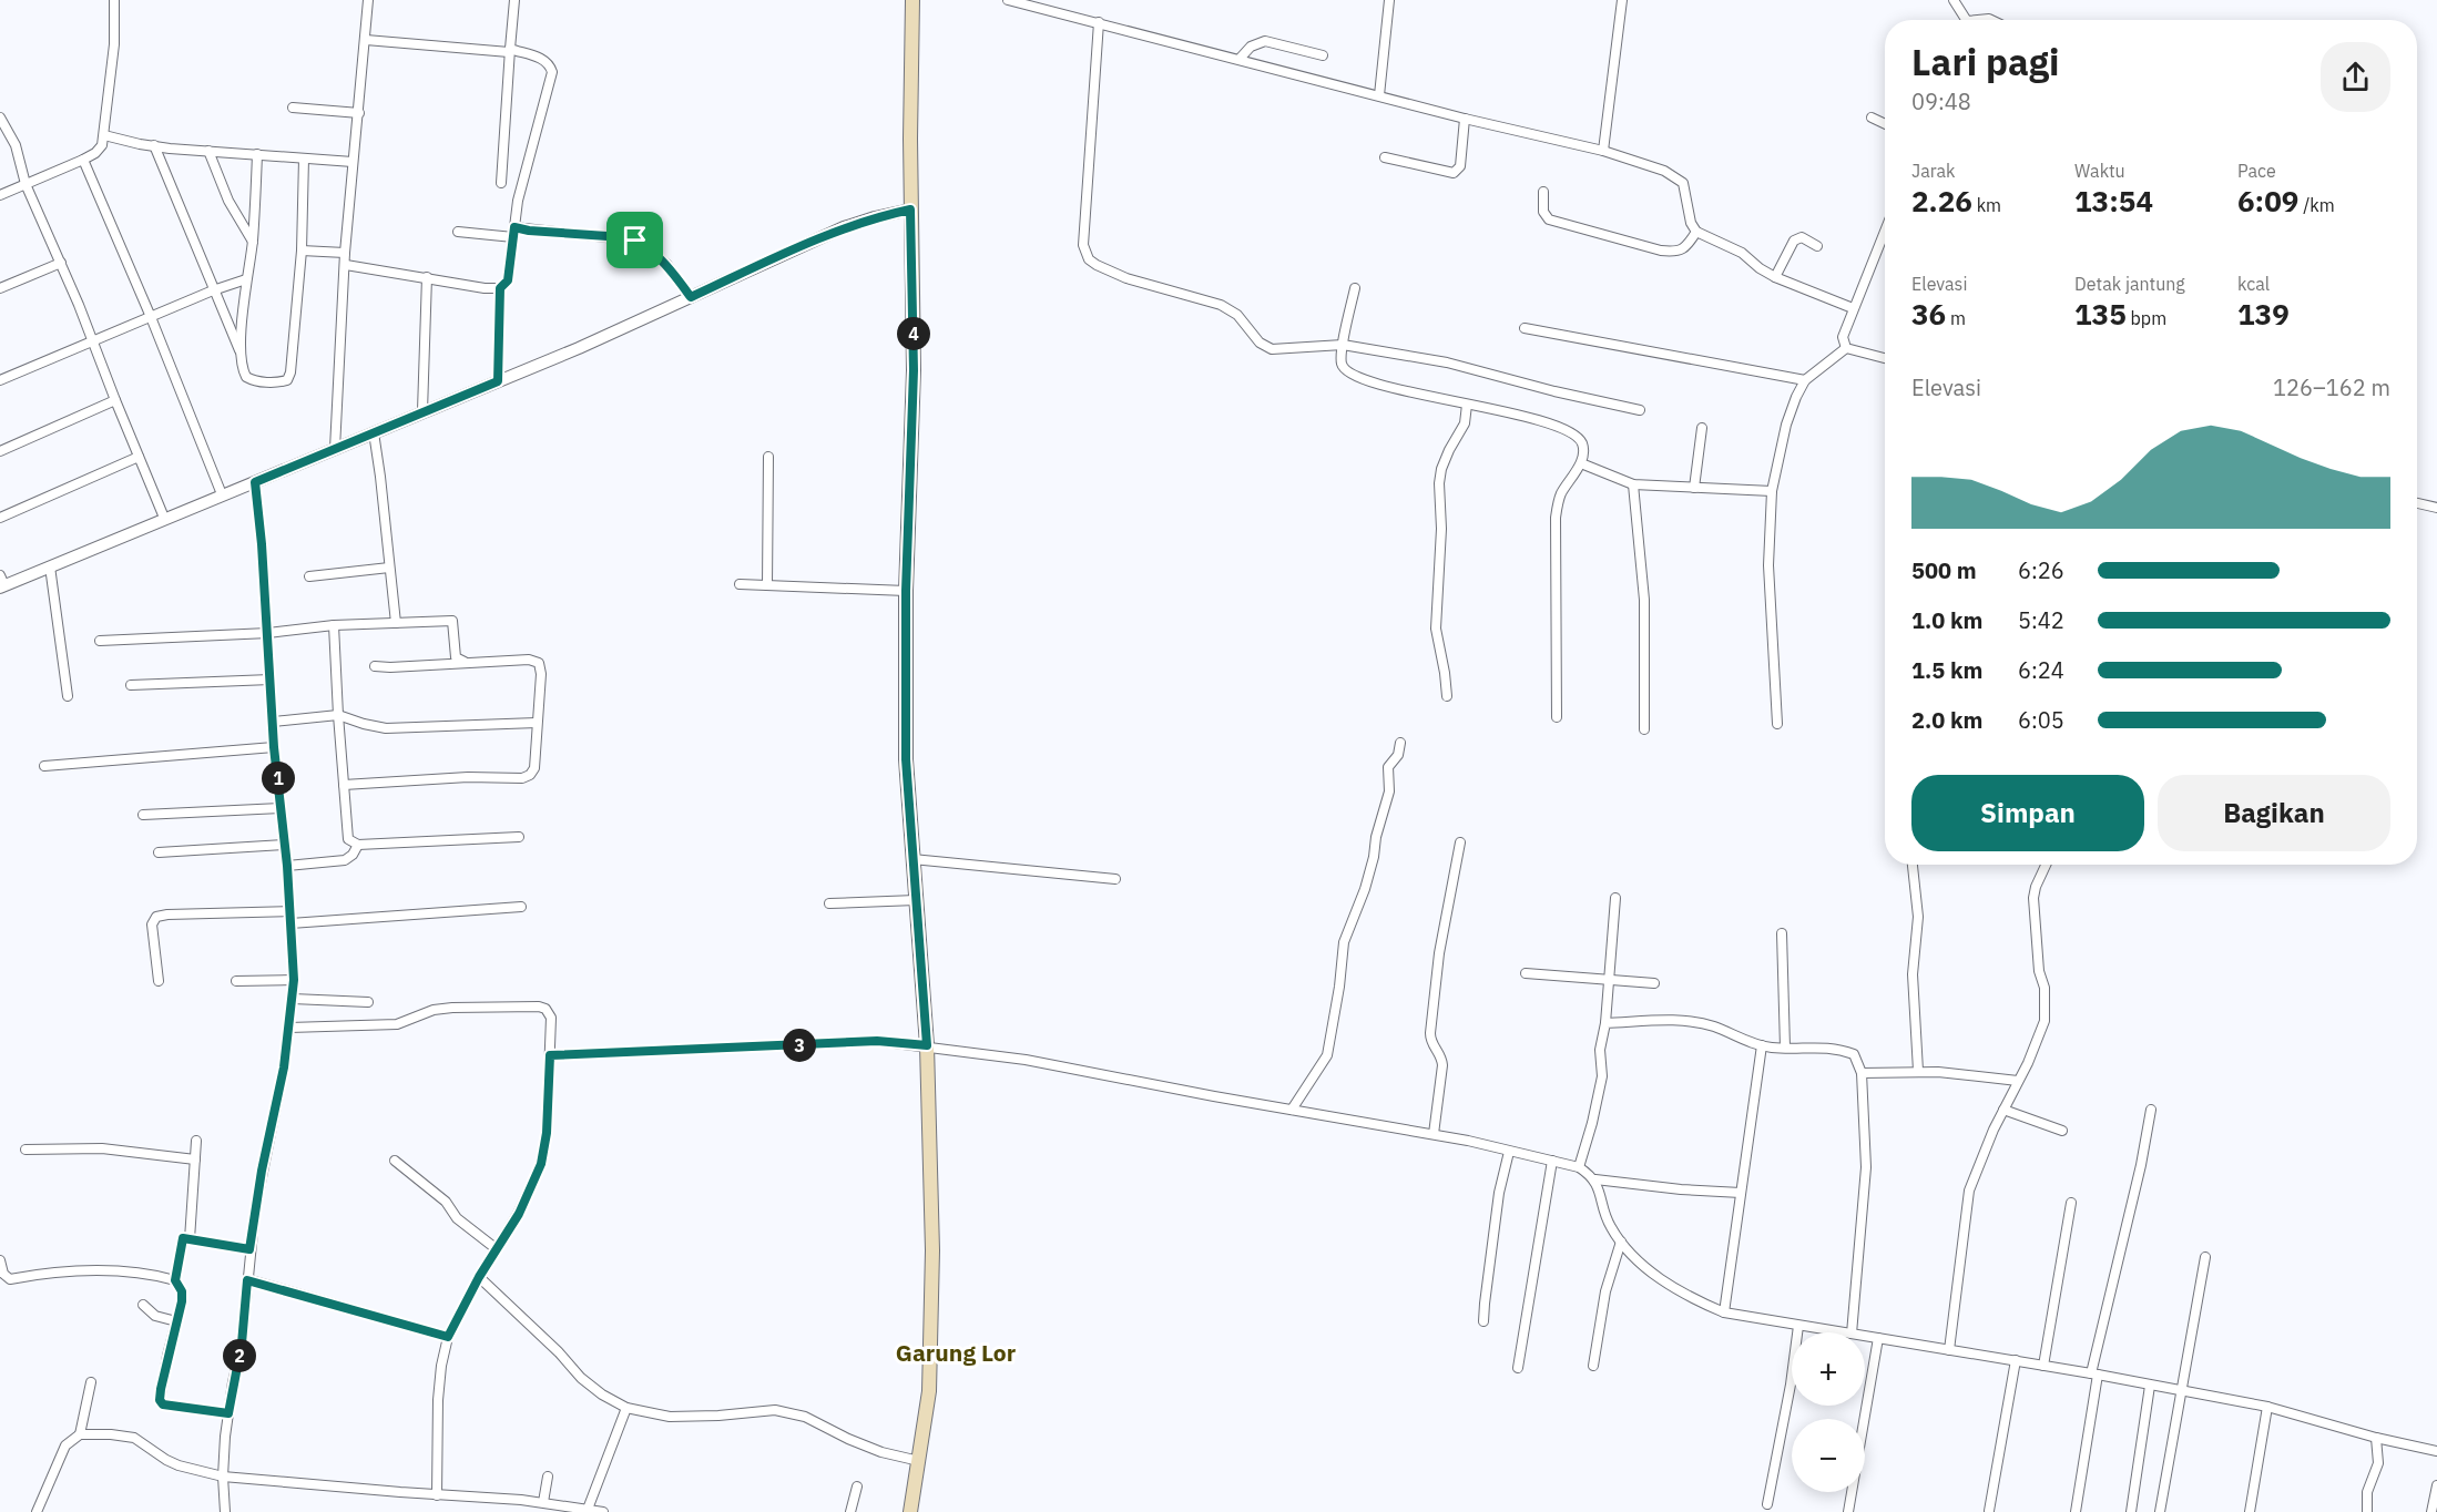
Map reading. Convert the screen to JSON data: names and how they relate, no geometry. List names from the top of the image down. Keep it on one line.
{"districts":["Garung Lor"],"page":{"heading":["Lari pagi","09:48"],"stats":[["Jarak","2.26 km"],["Waktu","13:54"],["Pace","6:09 /km"],["Elevasi","36 m"],["Detak jantung","135 bpm"],["kcal","139"]],"pins":["4","1","3","2"],"chart":["Elevasi","126–162 m"],"list":[{"name":"500 m","note":"6:26"},{"name":"1.0 km","note":"5:42"},{"name":"1.5 km","note":"6:24"},{"name":"2.0 km","note":"6:05"}],"buttons":["Simpan","Bagikan"],"map_buttons":["+","−"]}}
